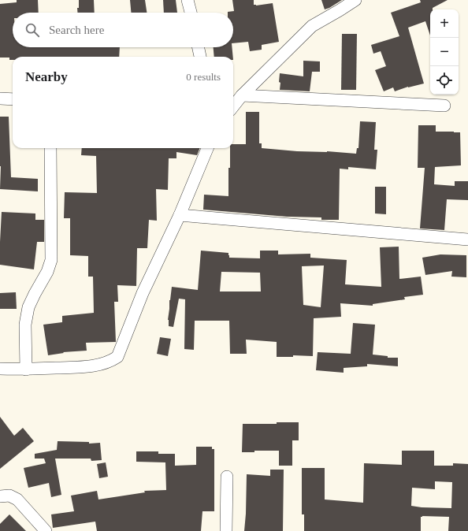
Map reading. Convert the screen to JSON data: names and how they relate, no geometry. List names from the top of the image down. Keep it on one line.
{"page":{"map_buttons":["+","−"],"search":"Search here","heading":["Nearby","0 results"]}}
